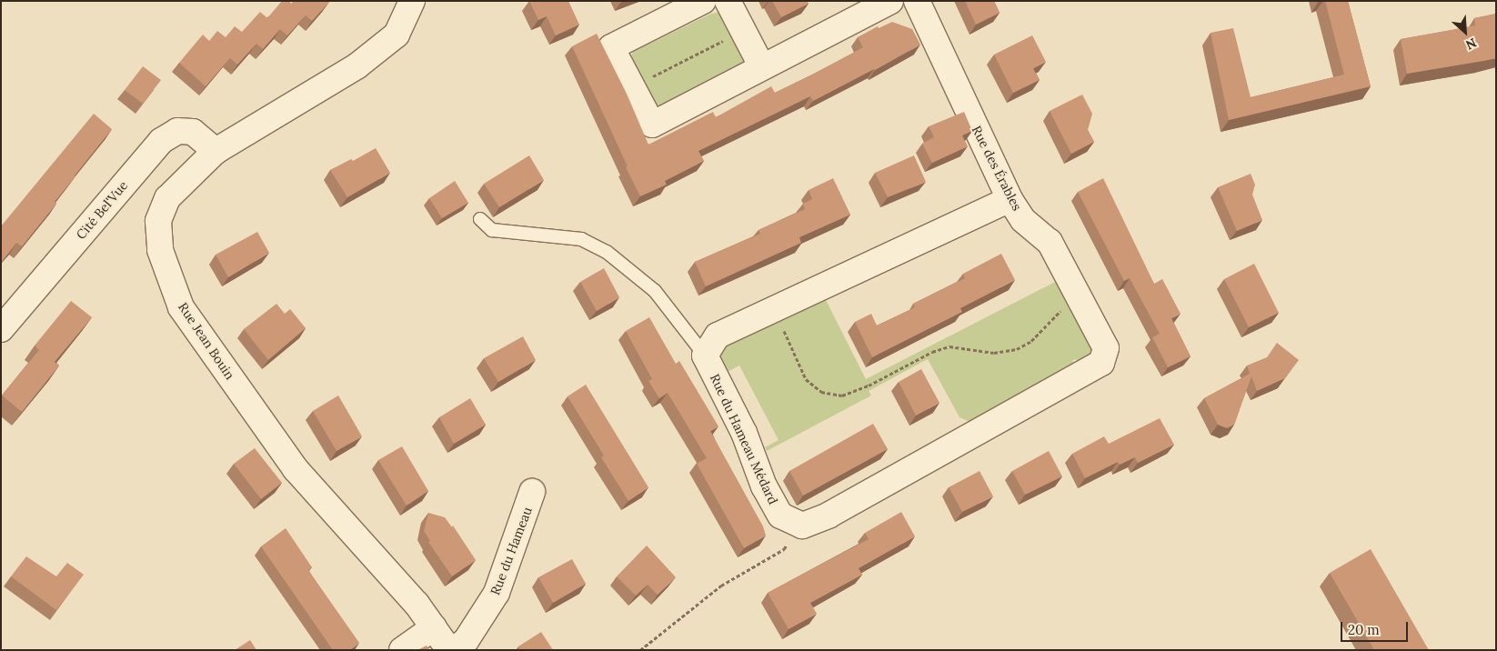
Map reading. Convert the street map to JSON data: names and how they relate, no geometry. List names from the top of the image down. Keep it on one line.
{"streets":{"street":["Rue des Érables","Cité Bel'Vue","Rue Jean Bouin","Rue du Hameau Médard","Rue du Hameau"]},"crossings":[["Rue des Érables","Rue du Hameau Médard"],["Cité Bel'Vue","Rue Jean Bouin"]],"scale_bar":"20 m","north":"bottom right"}
